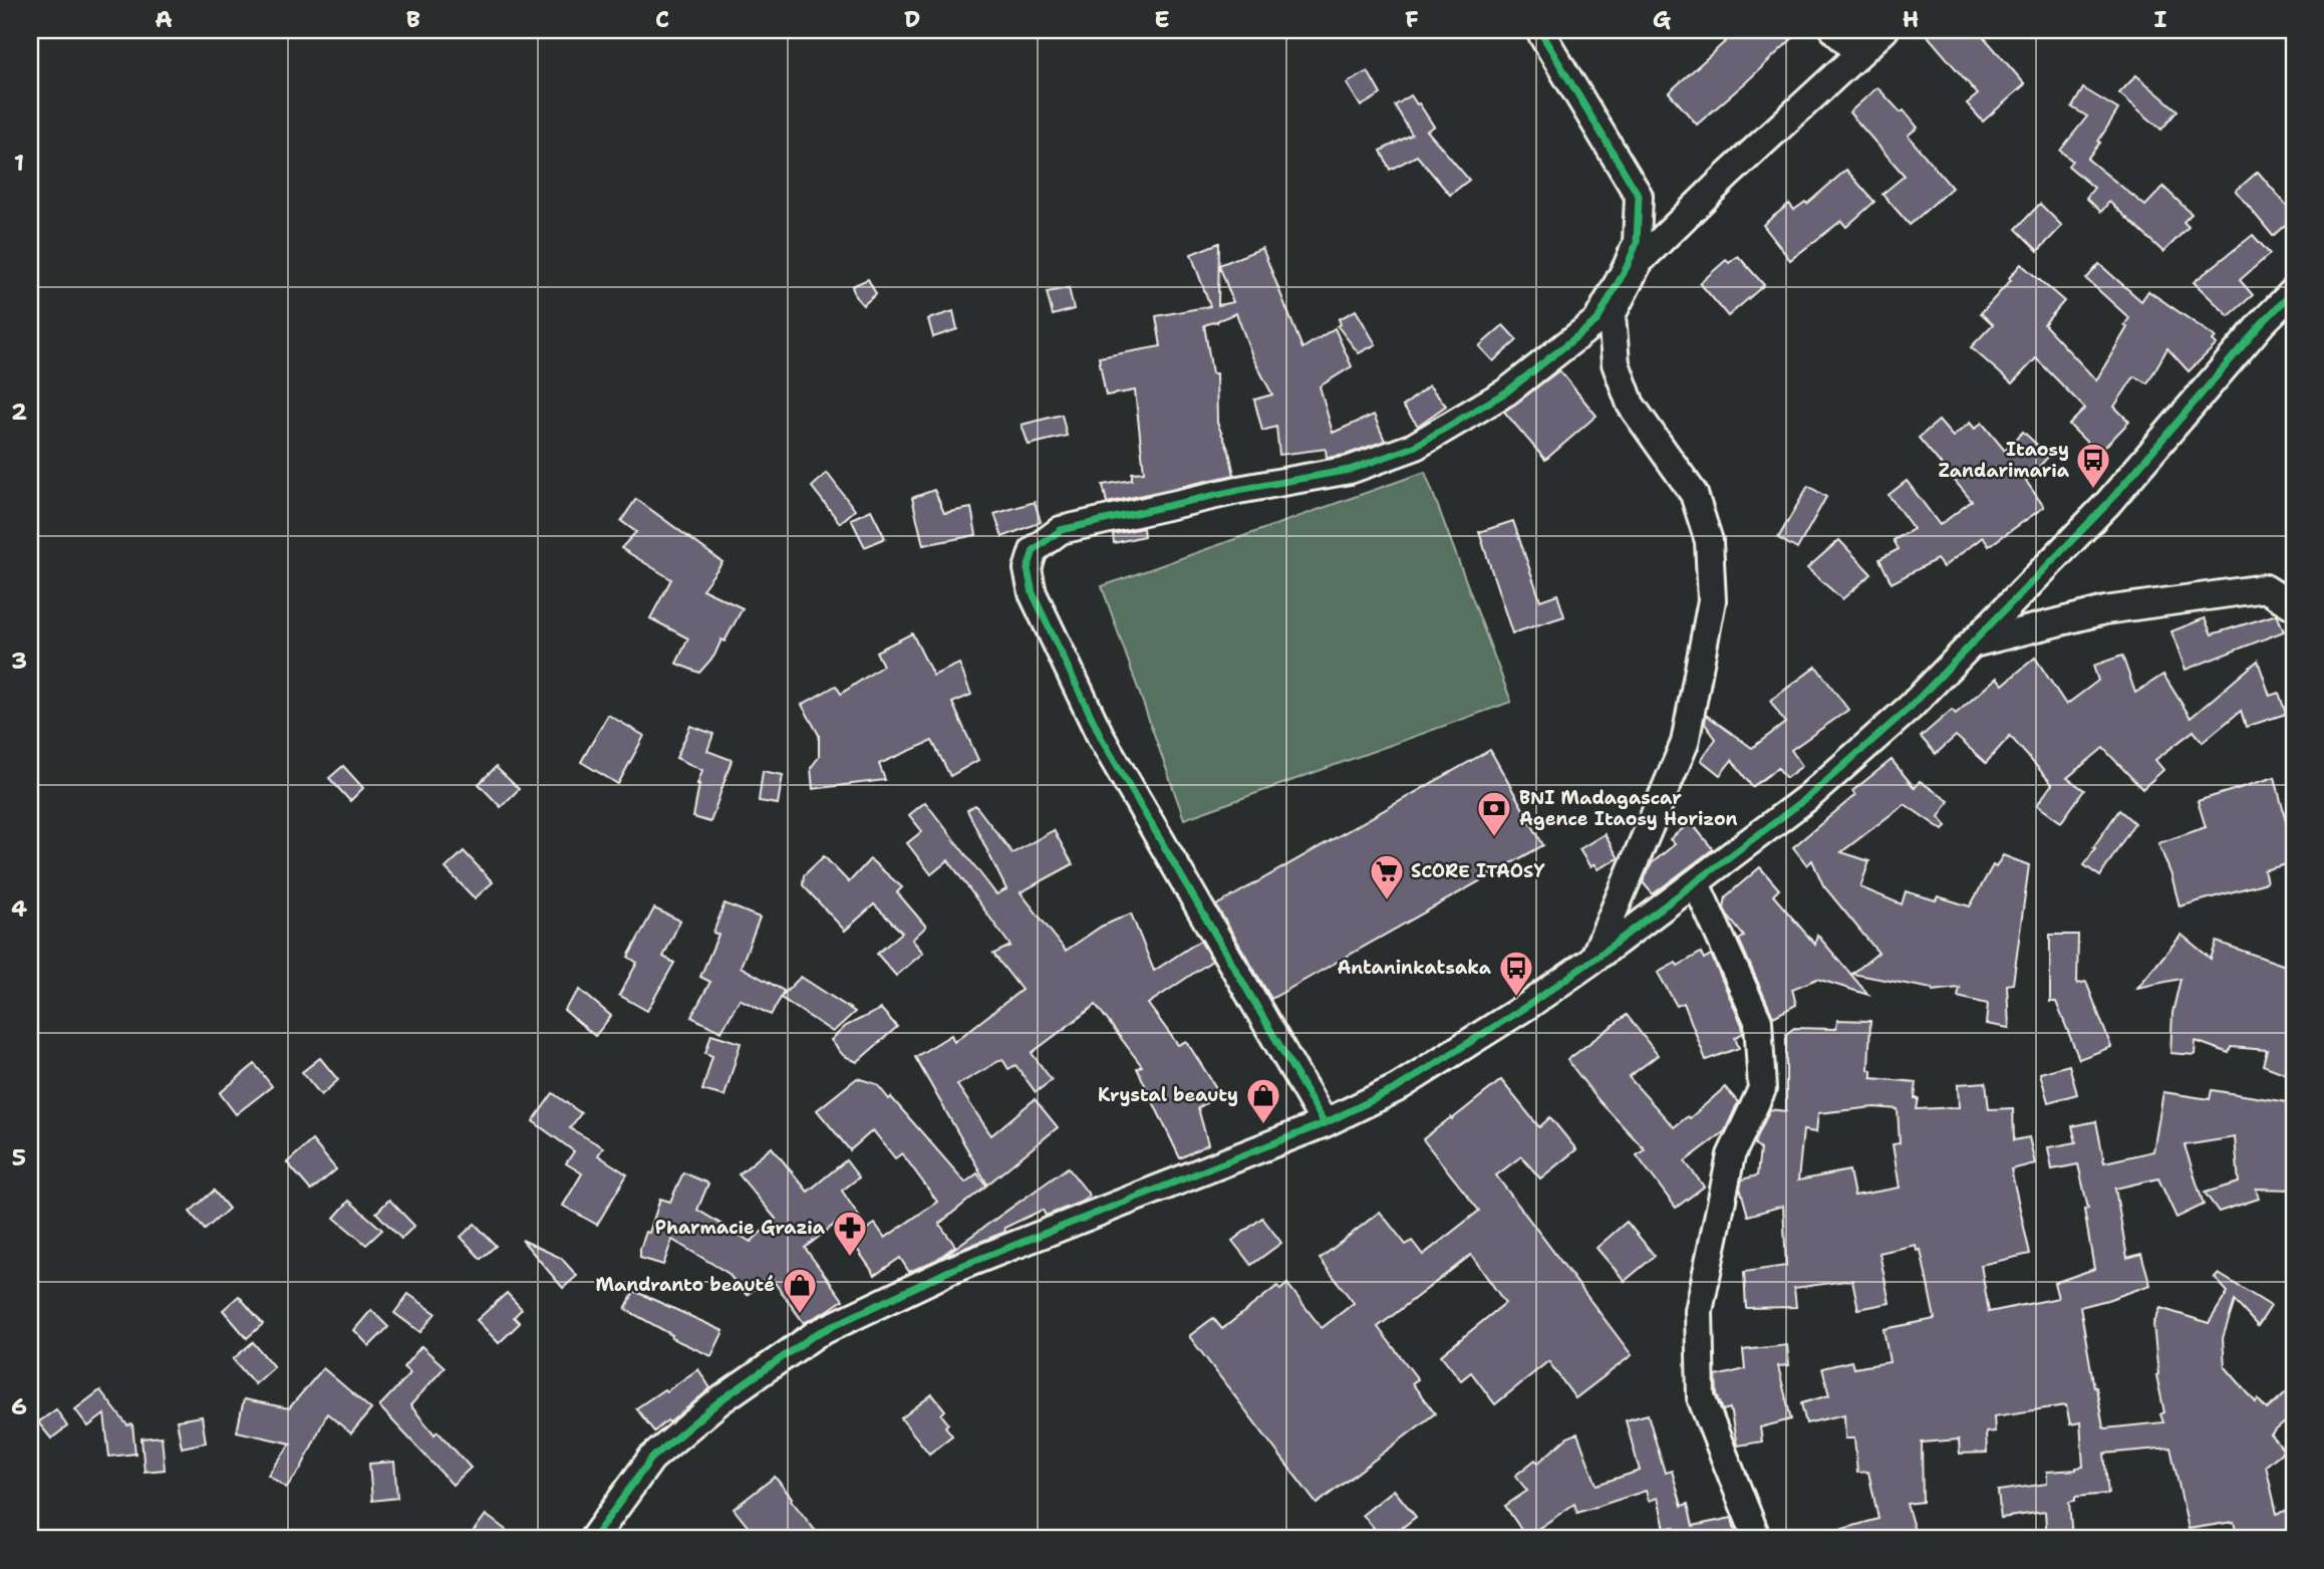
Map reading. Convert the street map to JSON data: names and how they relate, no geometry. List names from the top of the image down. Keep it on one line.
{"places":{"bus stop":["Itaosy Zandarimaria","Antaninkatsaka"],"bank":["BNI Madagascar Agence Itaosy Horizon"],"supermarket":["SCORE ITAOSY"],"shop":["Krystal beauty","Mandranto beauté"],"pharmacy":["Pharmacie Grazia"]},"grid":{"columns":["A","B","C","D","E","F","G","H","I"],"rows":["1","2","3","4","5","6"]}}
